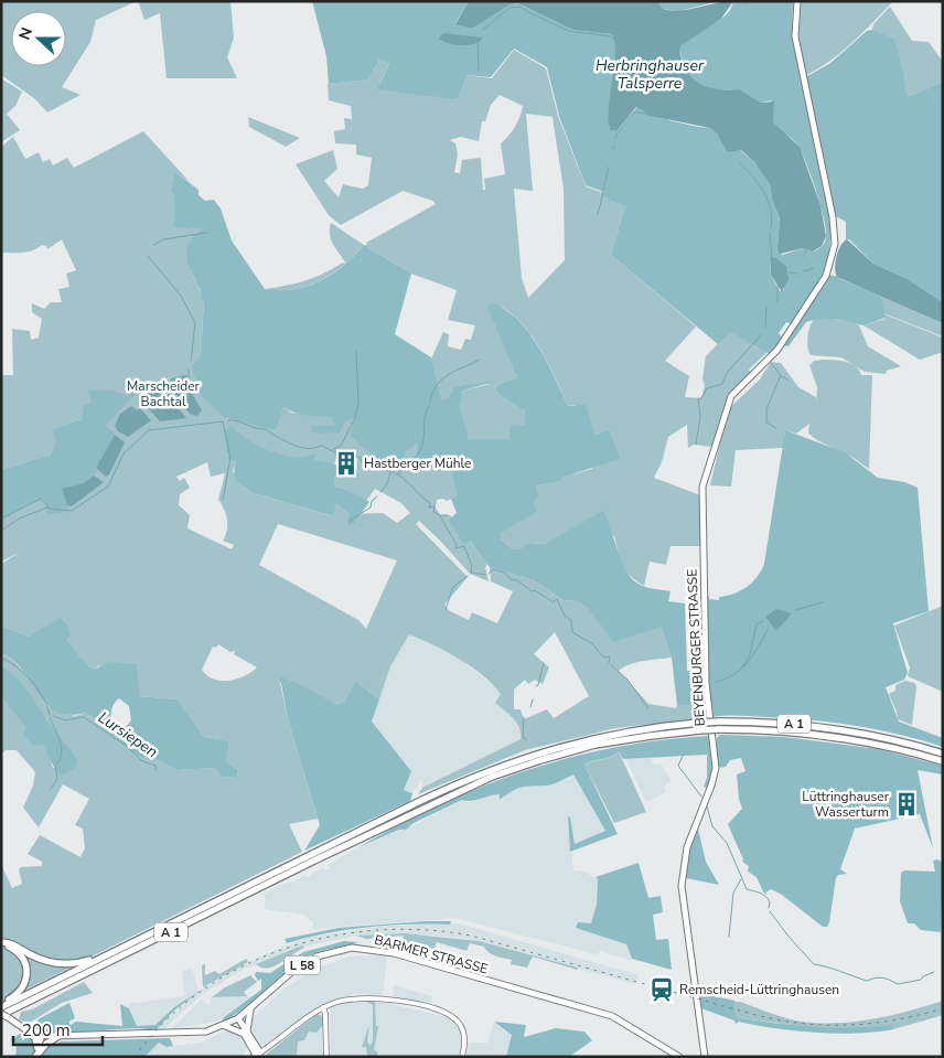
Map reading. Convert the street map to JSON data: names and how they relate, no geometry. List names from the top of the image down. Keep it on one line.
{"streets":{"highway":["A 1"],"main road":["BEYENBURGER STRASSE","BARMER STRASSE","L 58"]},"crossings":[["A 1","L 58"],["BARMER STRASSE","L 58"]],"water":["Herbringhauser Talsperre","Lursiepen"],"parks":["Marscheider Bachtal"],"places":{"building":["Hastberger Mühle","Lüttringhauser Wasserturm"],"station":["Remscheid-Lüttringhausen"]},"scale_bar":"200 m","north":"left"}
